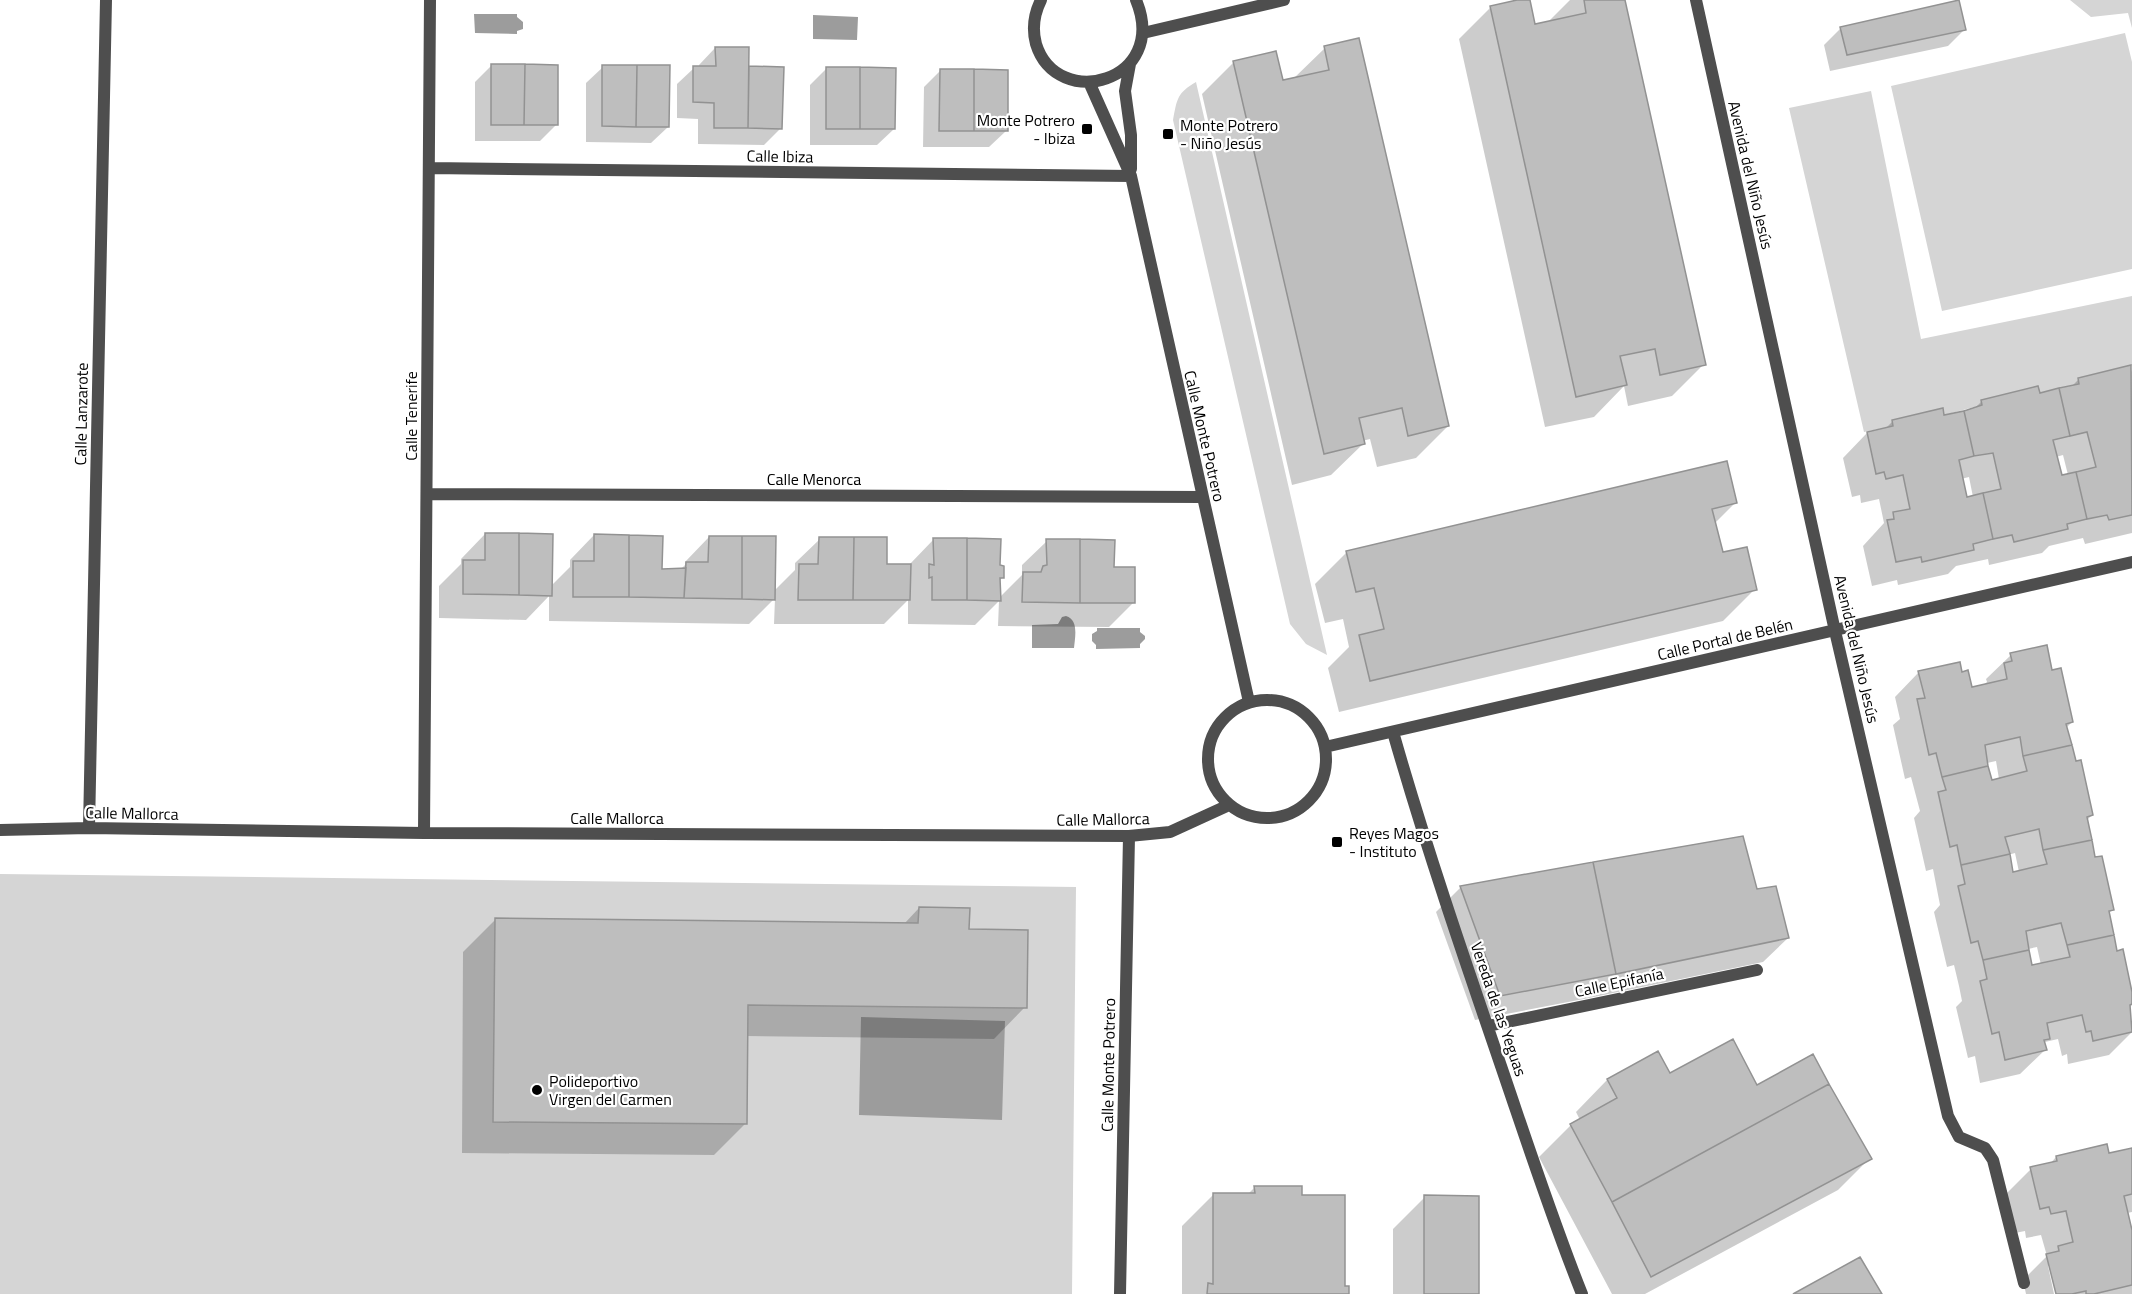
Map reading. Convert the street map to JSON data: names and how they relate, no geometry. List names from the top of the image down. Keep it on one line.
{"streets":{"street":["Calle Ibiza","Avenida del Niño Jesús","Calle Lanzarote","Calle Tenerife","Calle Monte Potrero","Calle Menorca","Calle Portal de Belén","Calle Mallorca","Calle Epifanía","Vereda de las Yeguas"]},"crossings":[["Calle Ibiza","Calle Tenerife"],["Calle Ibiza","Calle Monte Potrero"],["Avenida del Niño Jesús","Calle Portal de Belén"],["Calle Lanzarote","Calle Mallorca"],["Calle Tenerife","Calle Menorca"],["Calle Tenerife","Calle Mallorca"],["Calle Monte Potrero","Calle Menorca"],["Calle Monte Potrero","Calle Portal de Belén"],["Calle Monte Potrero","Calle Mallorca"],["Calle Portal de Belén","Calle Mallorca"],["Calle Portal de Belén","Vereda de las Yeguas"],["Calle Epifanía","Vereda de las Yeguas"]],"places":{"transit":["Monte Potrero - Ibiza","Monte Potrero - Niño Jesús","Reyes Magos - Instituto"],"other":["Polideportivo Virgen del Carmen"]}}
